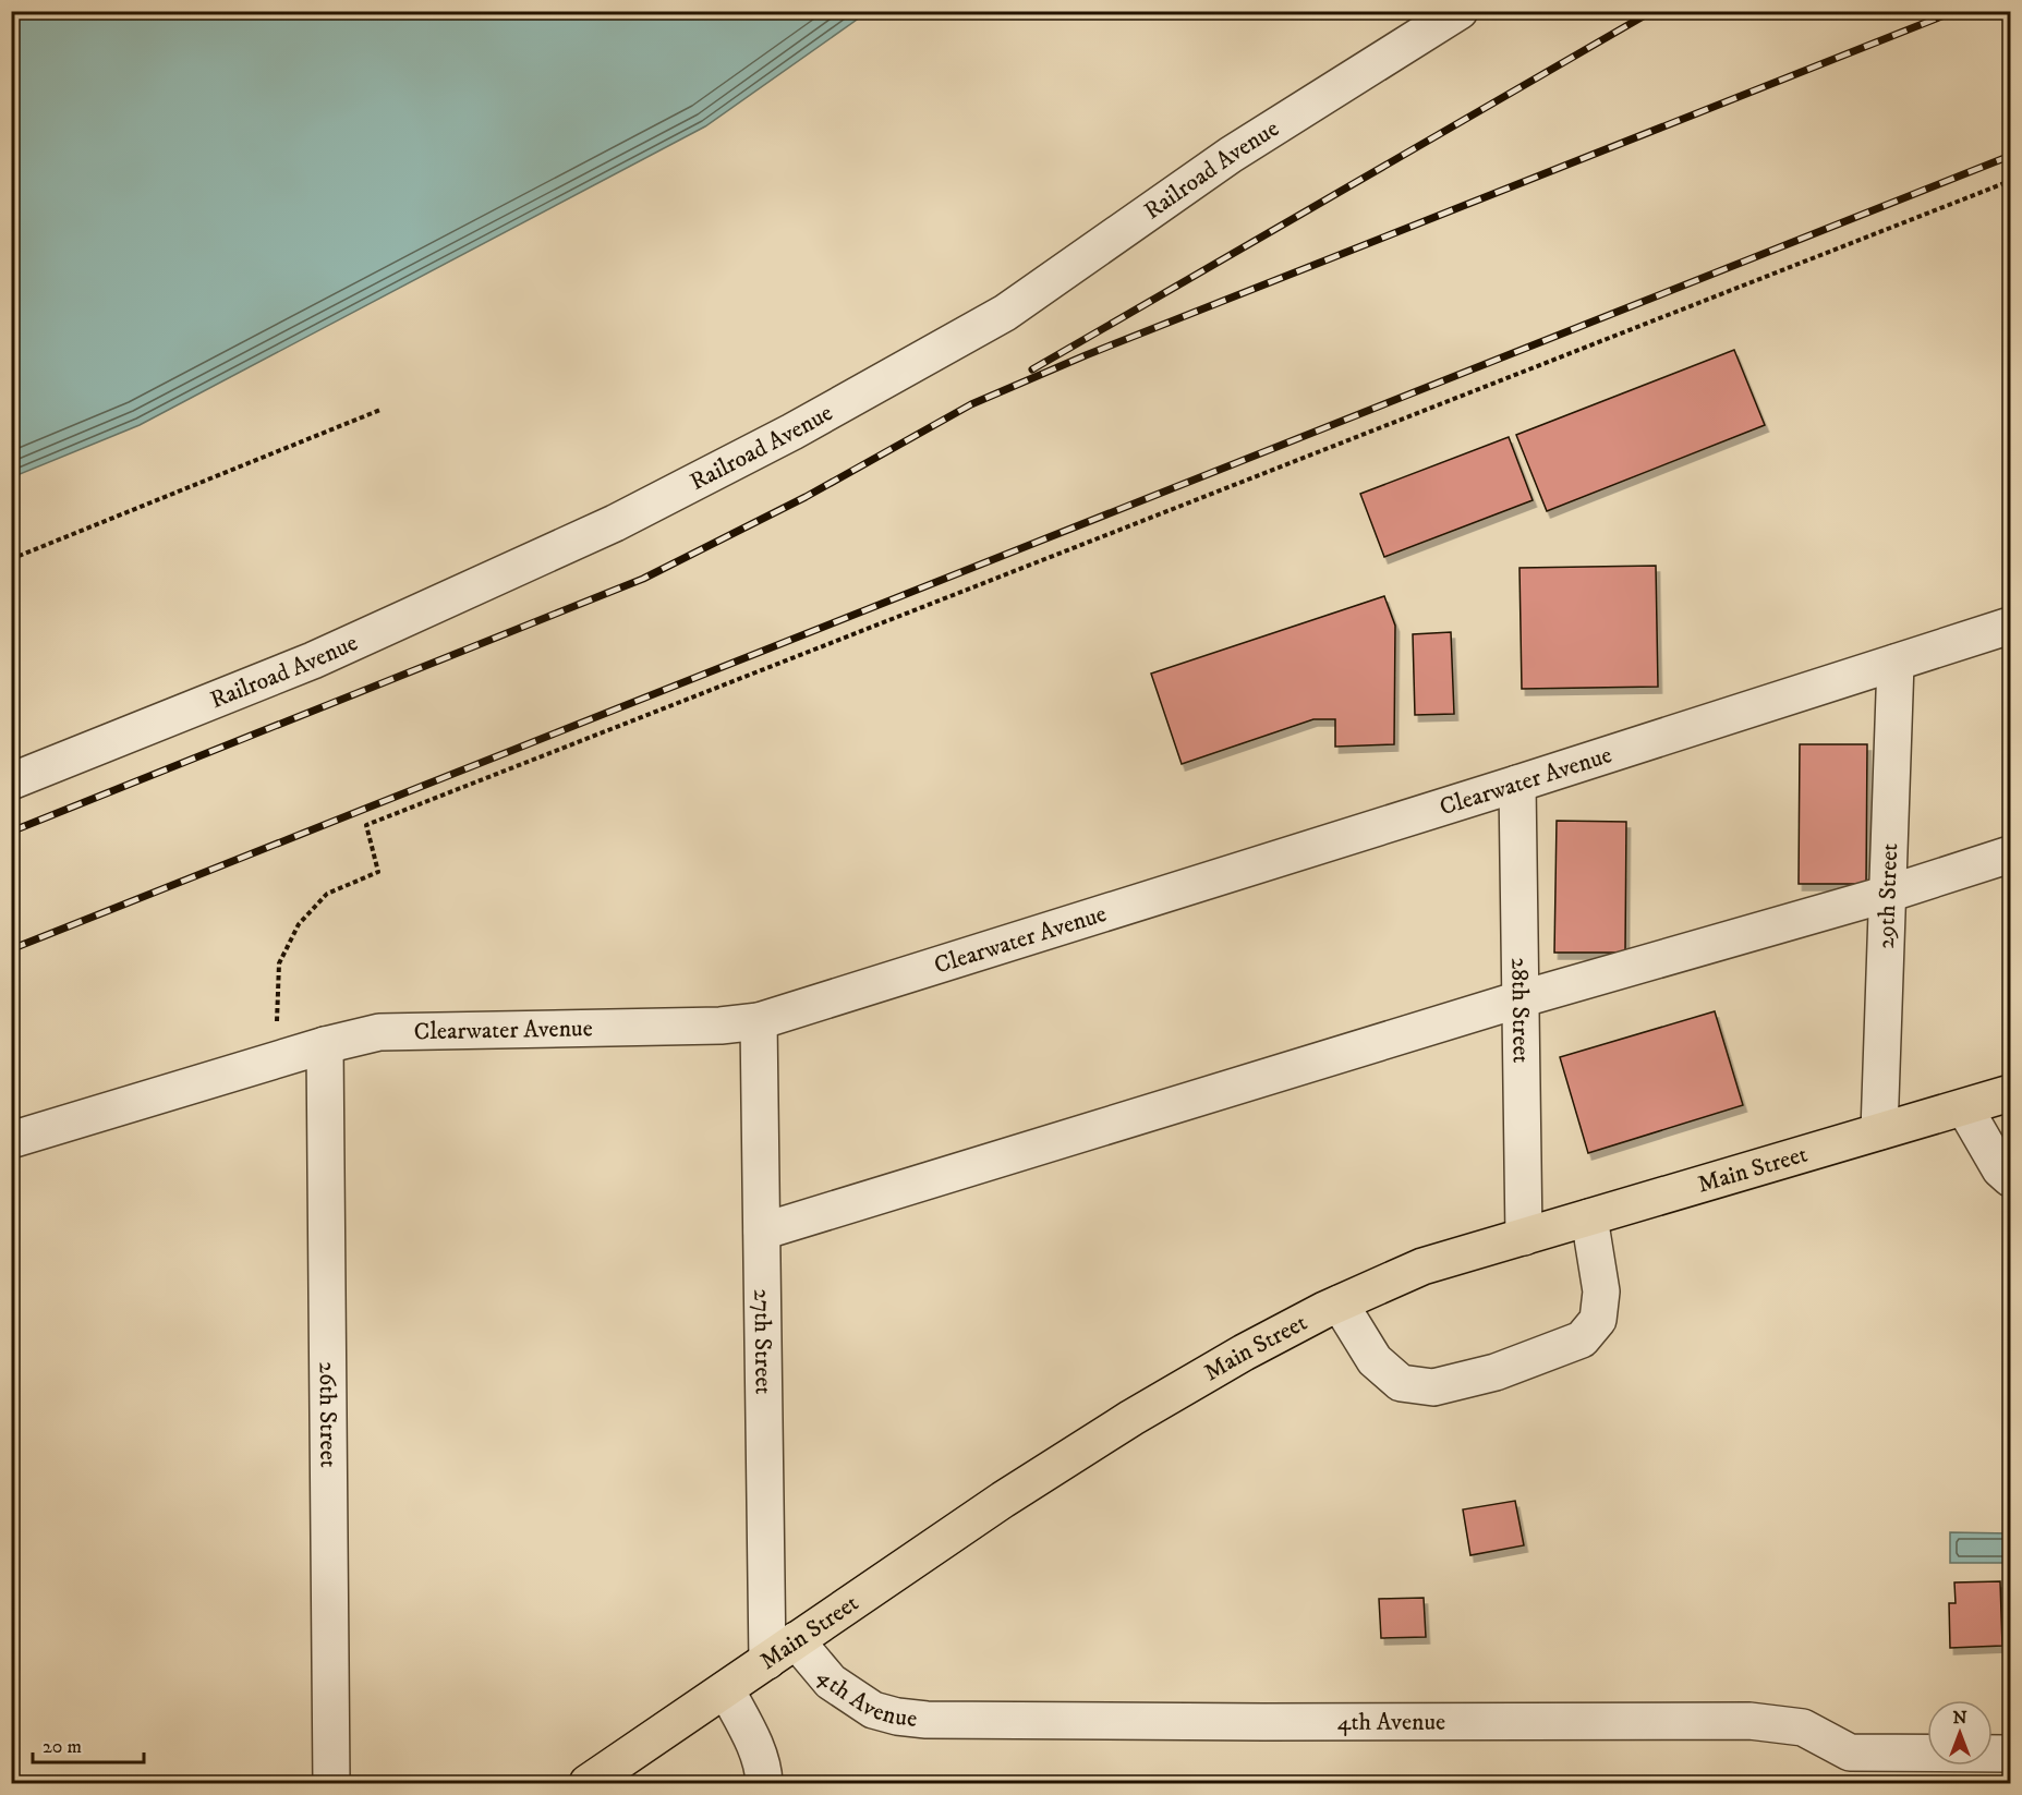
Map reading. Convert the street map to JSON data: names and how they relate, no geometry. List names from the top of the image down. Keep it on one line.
{"streets":{"main road":["Main Street"],"street":["Railroad Avenue","Clearwater Avenue","29th Street","28th Street","27th Street","26th Street","4th Avenue"]},"crossings":[["Clearwater Avenue","29th Street"],["Clearwater Avenue","28th Street"],["Clearwater Avenue","27th Street"],["Clearwater Avenue","26th Street"],["29th Street","Main Street"],["28th Street","Main Street"],["Main Street","27th Street"],["Main Street","4th Avenue"]],"scale_bar":"20 m","north":"top"}
